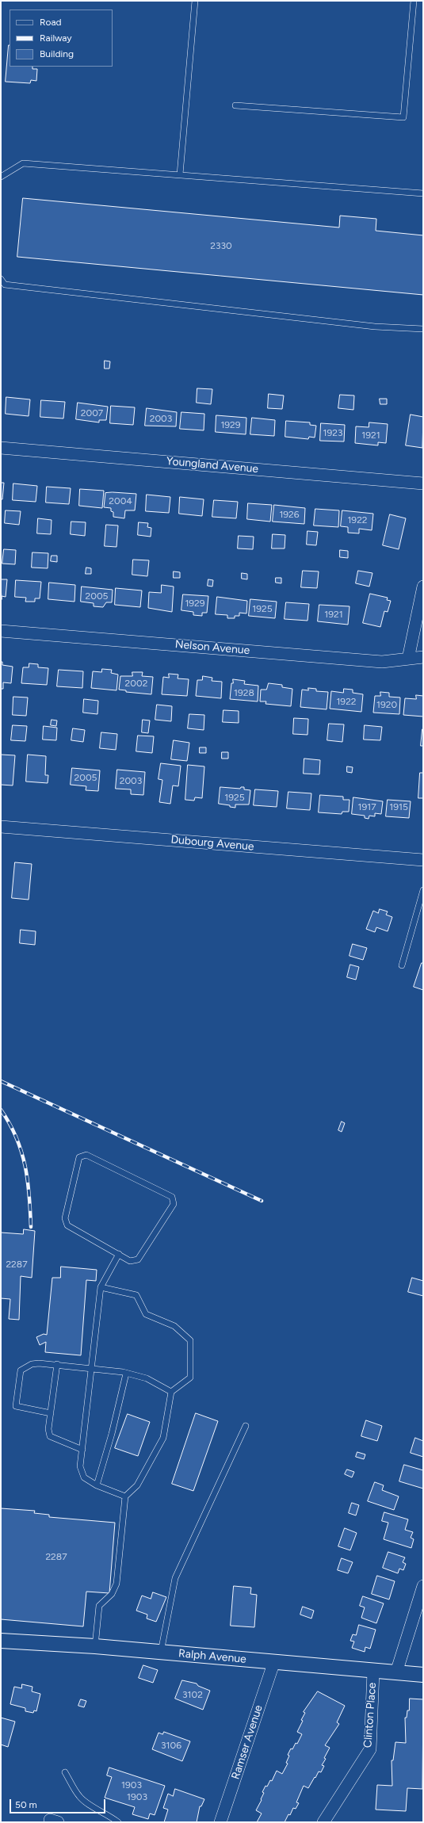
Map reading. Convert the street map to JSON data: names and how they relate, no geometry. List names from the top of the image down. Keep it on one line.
{"streets":{"street":["Youngland Avenue","Nelson Avenue","Dubourg Avenue","Ralph Avenue","Clinton Place","Ramser Avenue"]},"crossings":[["Ralph Avenue","Clinton Place"],["Ralph Avenue","Ramser Avenue"]],"house_numbers":["2330","2007","2003","1929","1923","1921","2004","1926","1922","2005","1929","1925","1921","2002","1928","1922","1920","2005","2003","1925","1917","1915","2287","2287","3102","3106","1903","1903"],"legend":["Road","Railway","Building"],"scale_bar":"50 m"}
